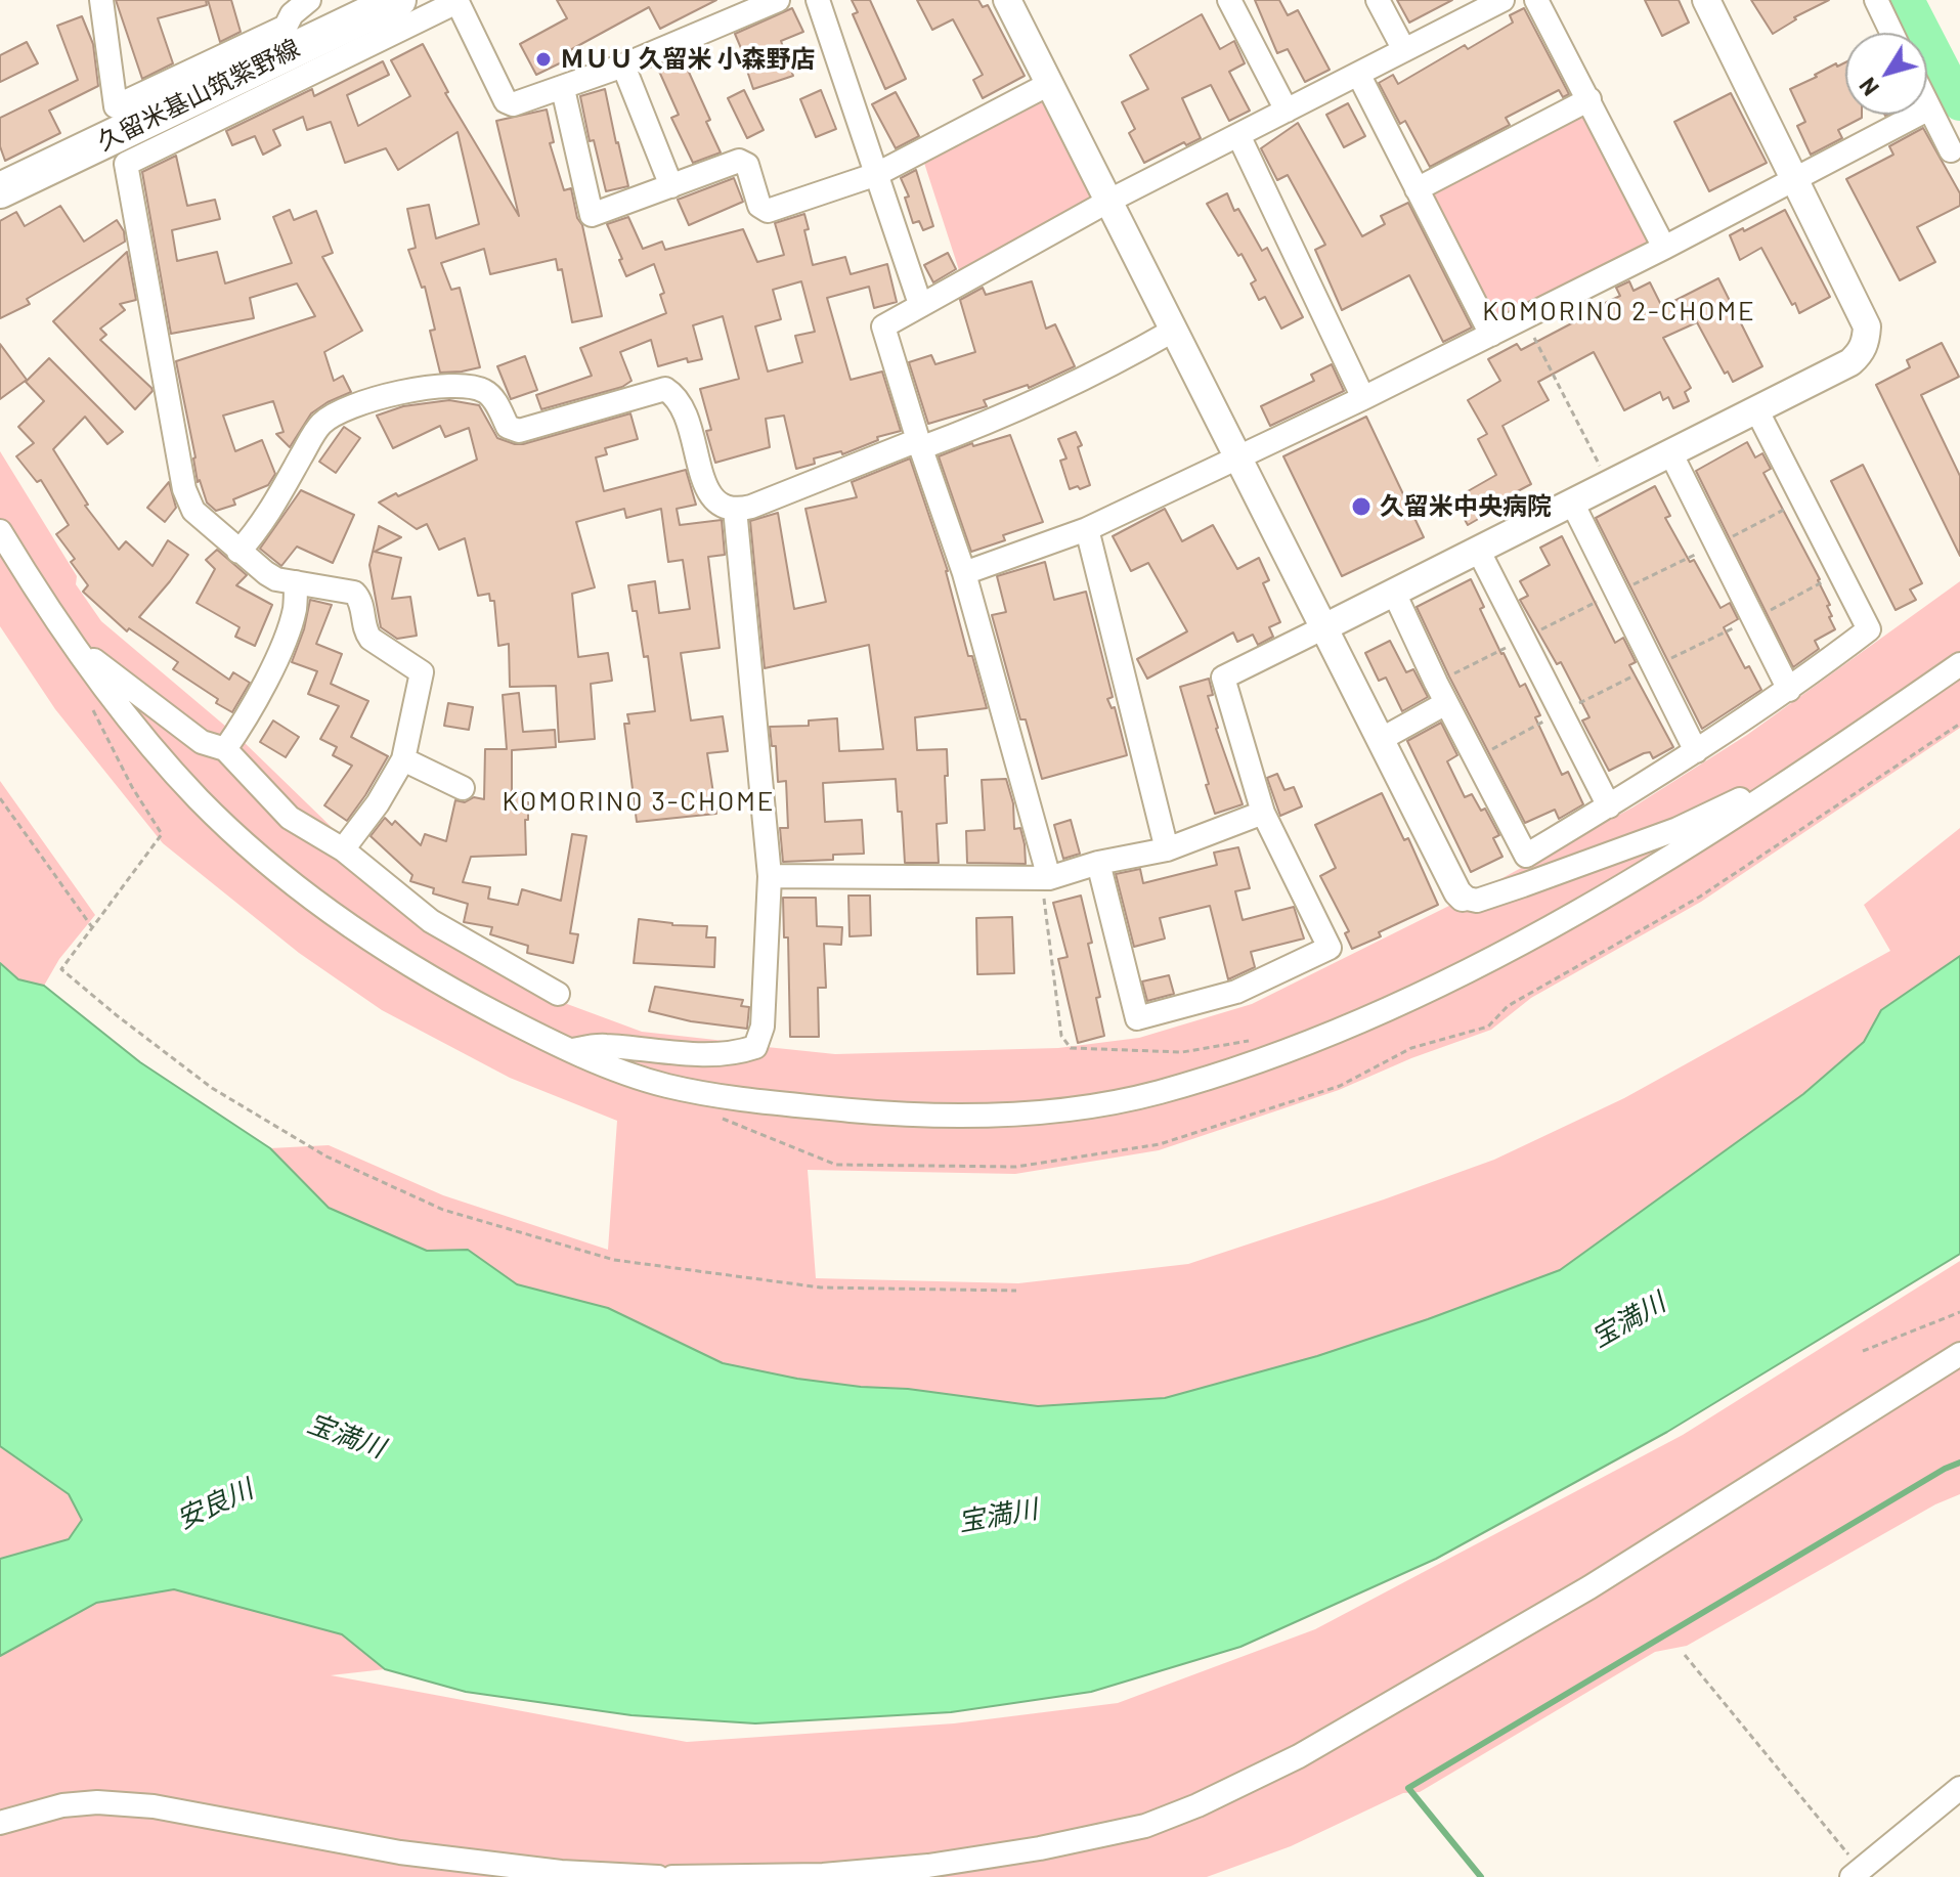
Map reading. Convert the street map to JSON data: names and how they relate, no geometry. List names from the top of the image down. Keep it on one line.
{"streets":{"main road":["久留米基山筑紫野線"]},"districts":["KOMORINO 2-CHOME","KOMORINO 3-CHOME"],"water":["宝満川","安良川"],"places":["ＭＵＵ 久留米 小森野店","久留米中央病院"],"north":"bottom left"}
